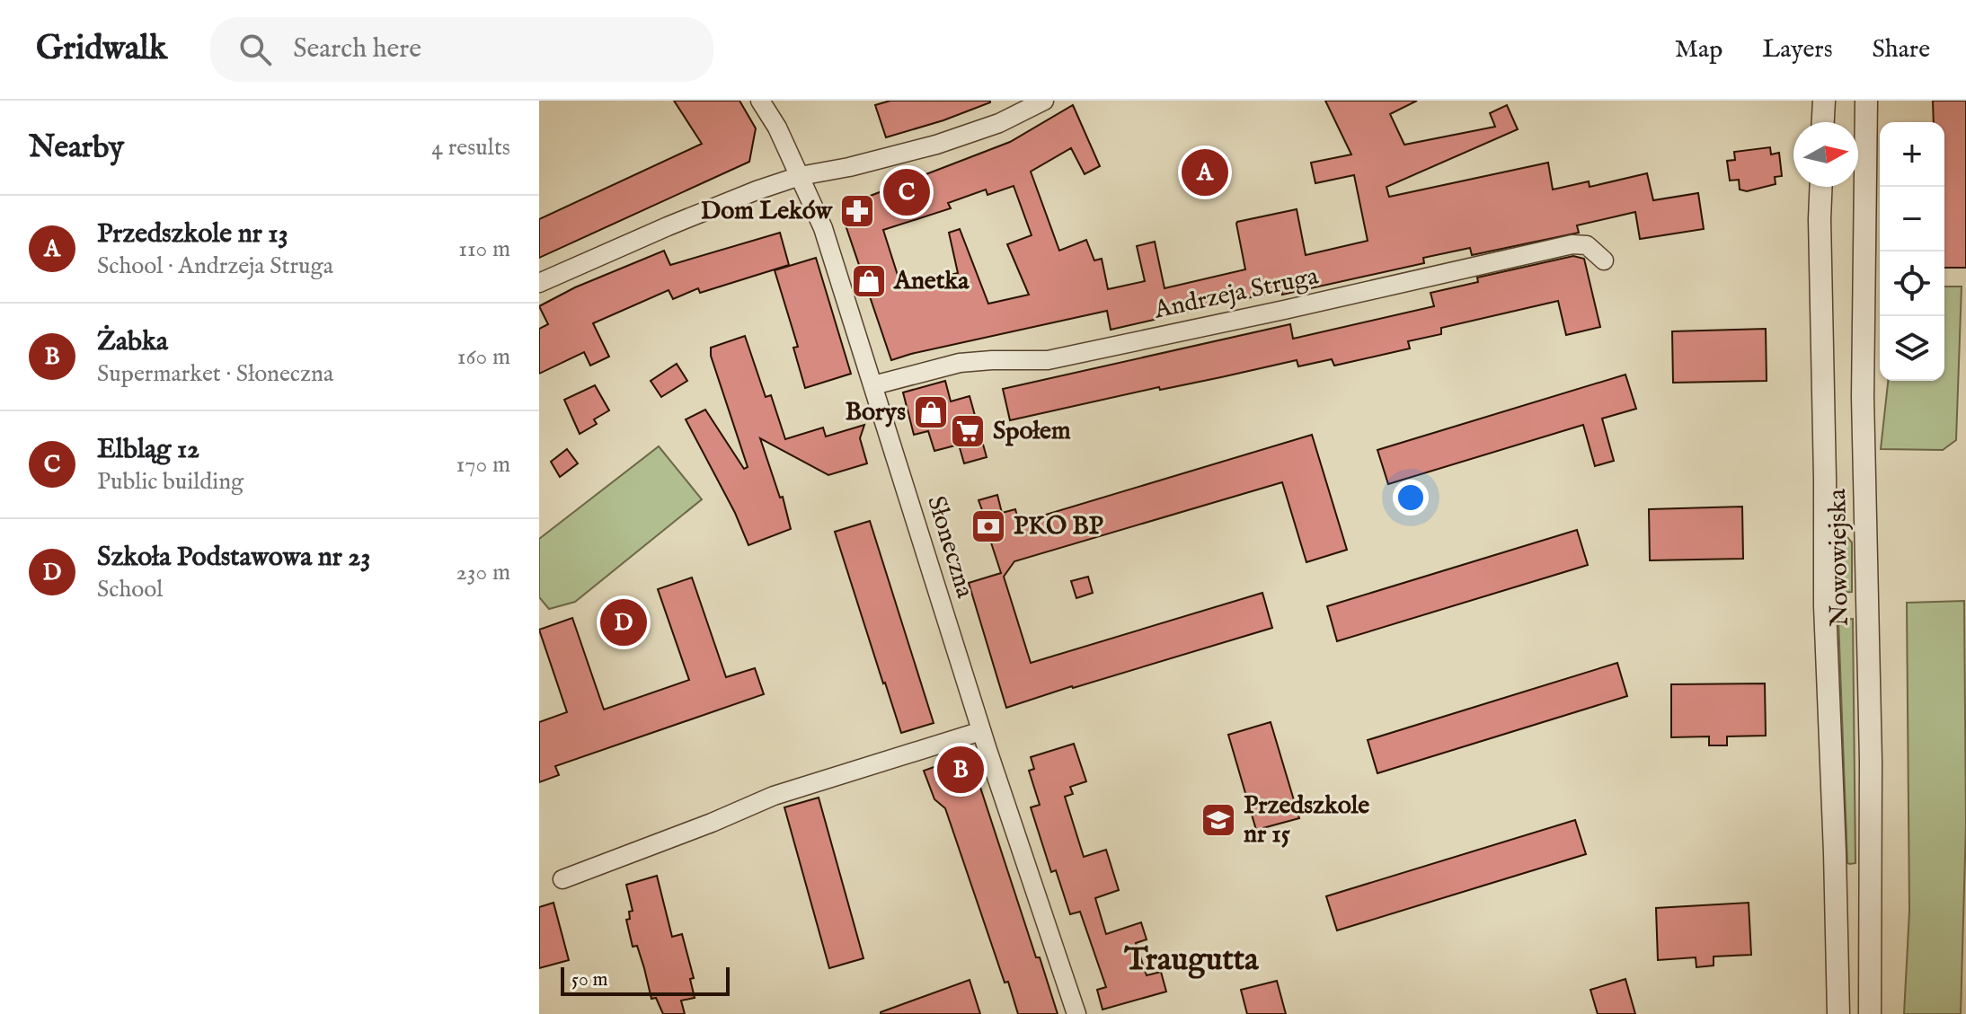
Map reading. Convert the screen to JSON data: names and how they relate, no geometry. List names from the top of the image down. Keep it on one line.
{"streets":{"street":["Andrzeja Struga","Słoneczna","Nowowiejska"]},"crossings":[["Andrzeja Struga","Słoneczna"]],"districts":["Traugutta"],"places":{"pharmacy":["Dom Leków"],"shop":["Anetka","Borys"],"supermarket":["Społem"],"bank":["PKO BP"],"school or university":["Przedszkole nr 15"]},"scale_bar":"50 m","north":"right","page":{"header":"Gridwalk","search":"Search here","nav":["Map","Layers","Share"],"heading":["Nearby","4 results"],"map_buttons":["+","−"],"pins":["A","C","D","B"],"list":[{"mark":"A","name":"Przedszkole nr 13","note":"School · Andrzeja Struga","value":"110 m"},{"mark":"B","name":"Żabka","note":"Supermarket · Słoneczna","value":"160 m"},{"mark":"C","name":"Elbląg 12","note":"Public building","value":"170 m"},{"mark":"D","name":"Szkoła Podstawowa nr 23","note":"School","value":"230 m"}],"scale":"50 m"}}
